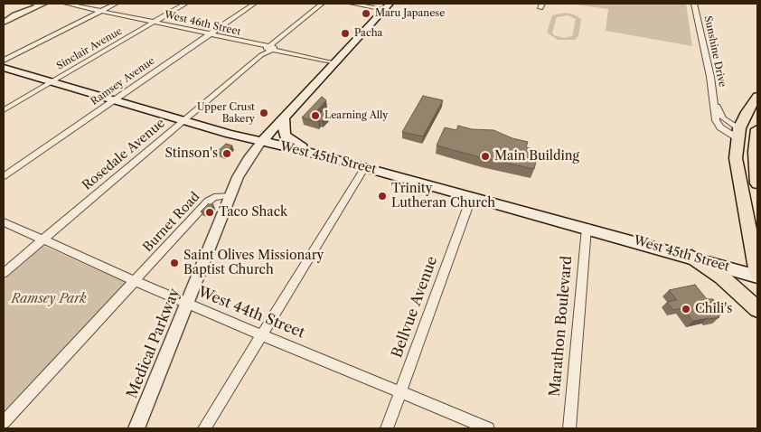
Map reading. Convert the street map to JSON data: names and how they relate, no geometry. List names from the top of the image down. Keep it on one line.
{"streets":{"main road":["West 45th Street"],"street":["West 46th Street","Sinclair Avenue","Sunshine Drive","Ramsey Avenue","Rosedale Avenue","Burnet Road","Bellvue Avenue","West 44th Street","Marathon Boulevard","Medical Parkway"]},"crossings":[["West 46th Street","Sinclair Avenue"],["West 46th Street","Ramsey Avenue"],["West 46th Street","Rosedale Avenue"],["Sinclair Avenue","West 45th Street"],["Ramsey Avenue","West 45th Street"],["Rosedale Avenue","West 45th Street"],["Rosedale Avenue","West 44th Street"],["West 45th Street","Bellvue Avenue"],["West 45th Street","Marathon Boulevard"],["Burnet Road","West 44th Street"],["Burnet Road","Medical Parkway"],["Bellvue Avenue","West 44th Street"],["West 44th Street","Medical Parkway"]],"parks":["Ramsey Park"],"places":["Maru Japanese","Pacha","Upper Crust Bakery","Learning Ally","Stinson's","Main Building","Trinity Lutheran Church","Taco Shack","Saint Olives Missionary Baptist Church","Chili's"]}
